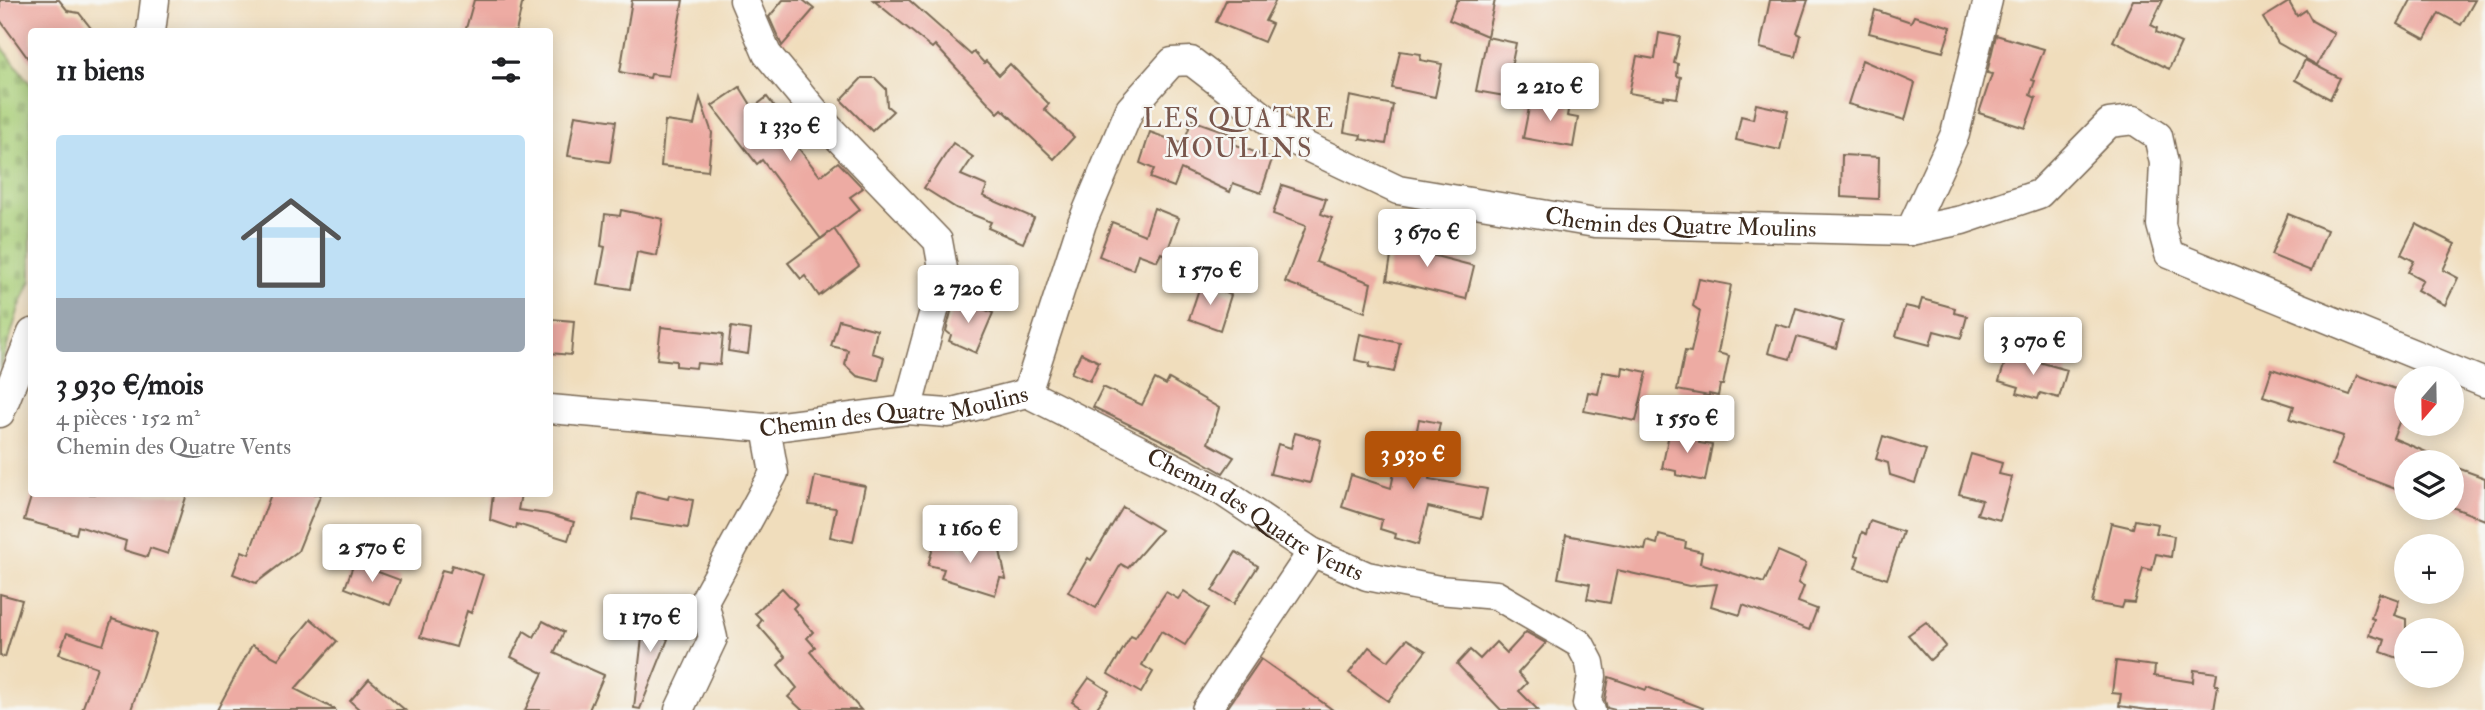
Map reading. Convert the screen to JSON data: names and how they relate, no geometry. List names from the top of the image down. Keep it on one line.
{"streets":{"street":["Chemin des Quatre Moulins","Chemin des Quatre Vents"]},"crossings":[["Chemin des Quatre Moulins","Chemin des Quatre Vents"]],"districts":["LES QUATRE MOULINS"],"north":"bottom","page":{"heading":"11 biens","price":["2 210 €","1 330 €","3 670 €","1 570 €","2 720 €","3 070 €","1 550 €","3 930 €","1 160 €","2 570 €","1 170 €"],"list":[{"name":"3 930 €/mois","note":"4 pièces · 152 m² · Chemin des Quatre Vents"}],"map_buttons":["+","−"]}}
